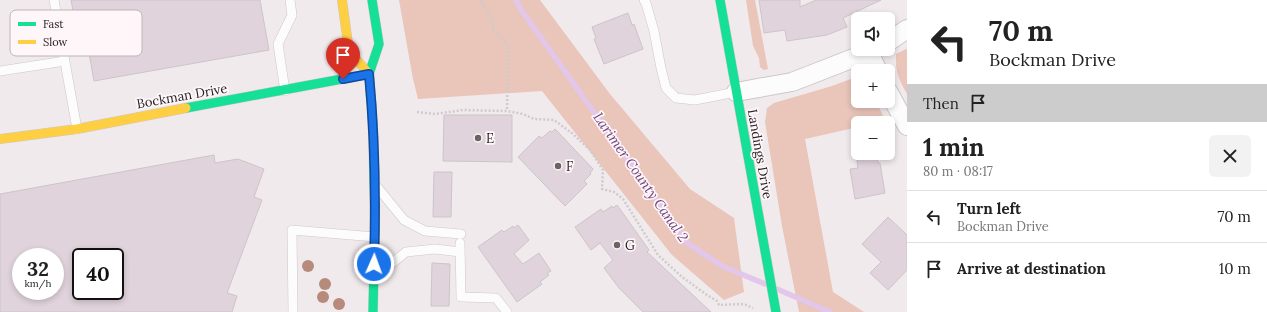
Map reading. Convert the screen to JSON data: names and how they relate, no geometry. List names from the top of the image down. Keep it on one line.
{"streets":{"street":["Bockman Drive","Landings Drive"]},"water":["Larimer County Canal 2"],"places":["E","F","G"],"legend":["Fast","Slow"],"page":{"turn":["70 m","Bockman Drive"],"map_buttons":["+","−"],"then":"Then","heading":["1 min","80 m · 08:17"],"list":[{"name":"Turn left","note":"Bockman Drive","value":"70 m"},{"name":"Arrive at destination","value":"10 m"}],"speed":"32 km/h","limit":"40"}}
